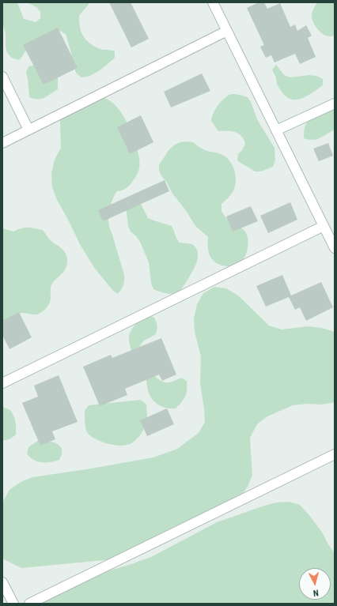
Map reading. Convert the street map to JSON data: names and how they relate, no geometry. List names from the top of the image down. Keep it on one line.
{"north":"bottom"}
